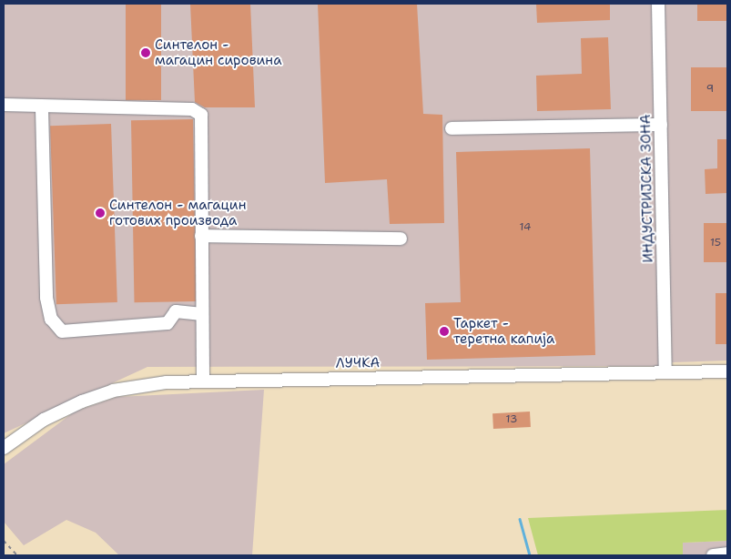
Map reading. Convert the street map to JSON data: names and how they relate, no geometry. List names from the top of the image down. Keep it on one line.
{"streets":{"street":["ИНДУСТРИЈСКА ЗОНА","ЛУЧКА"]},"crossings":[["ИНДУСТРИЈСКА ЗОНА","ЛУЧКА"]],"places":["Синтелон - магацин сировина","Синтелон - магацин готових производа","Таркет - теретна капија"],"house_numbers":["9","14","15","13"]}
